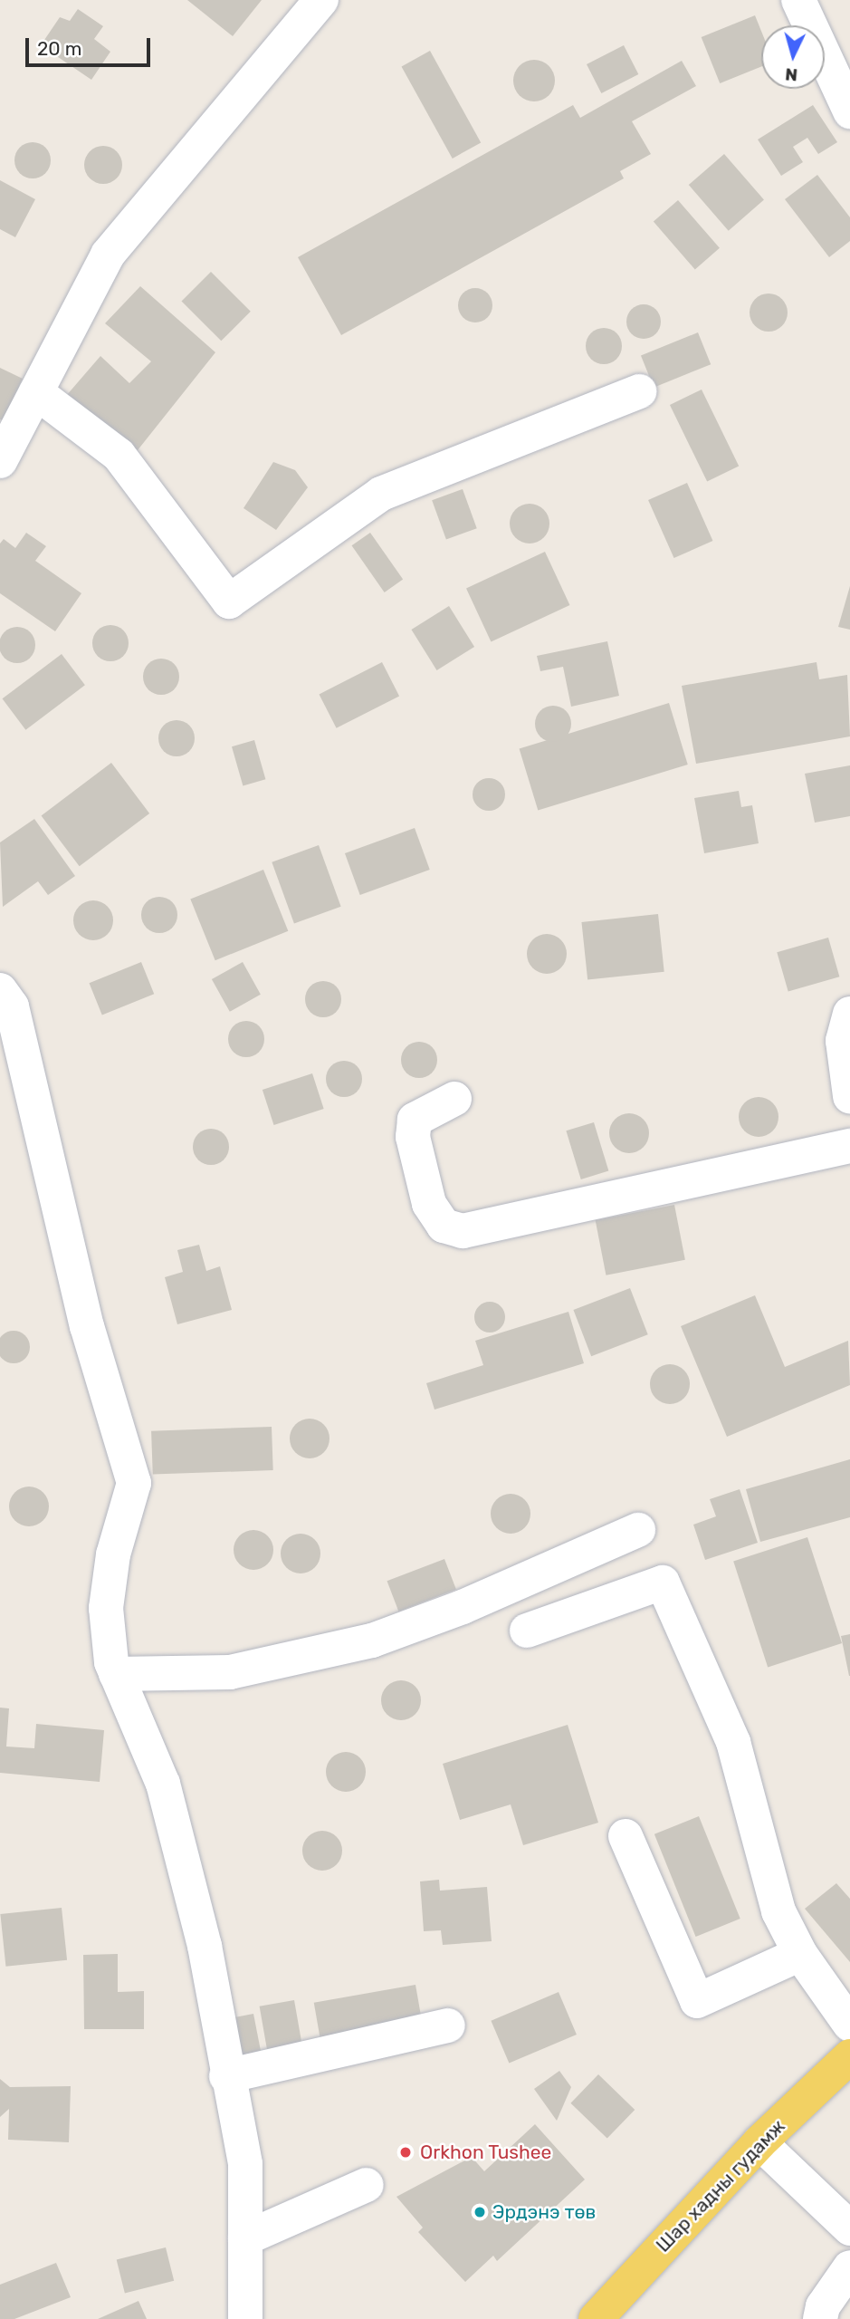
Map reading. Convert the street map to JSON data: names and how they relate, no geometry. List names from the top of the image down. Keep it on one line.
{"streets":{"main road":["Шар хадны гудамж"]},"places":["Orkhon Tushee","Эрдэнэ төв"],"scale_bar":"20 m","north":"bottom"}
